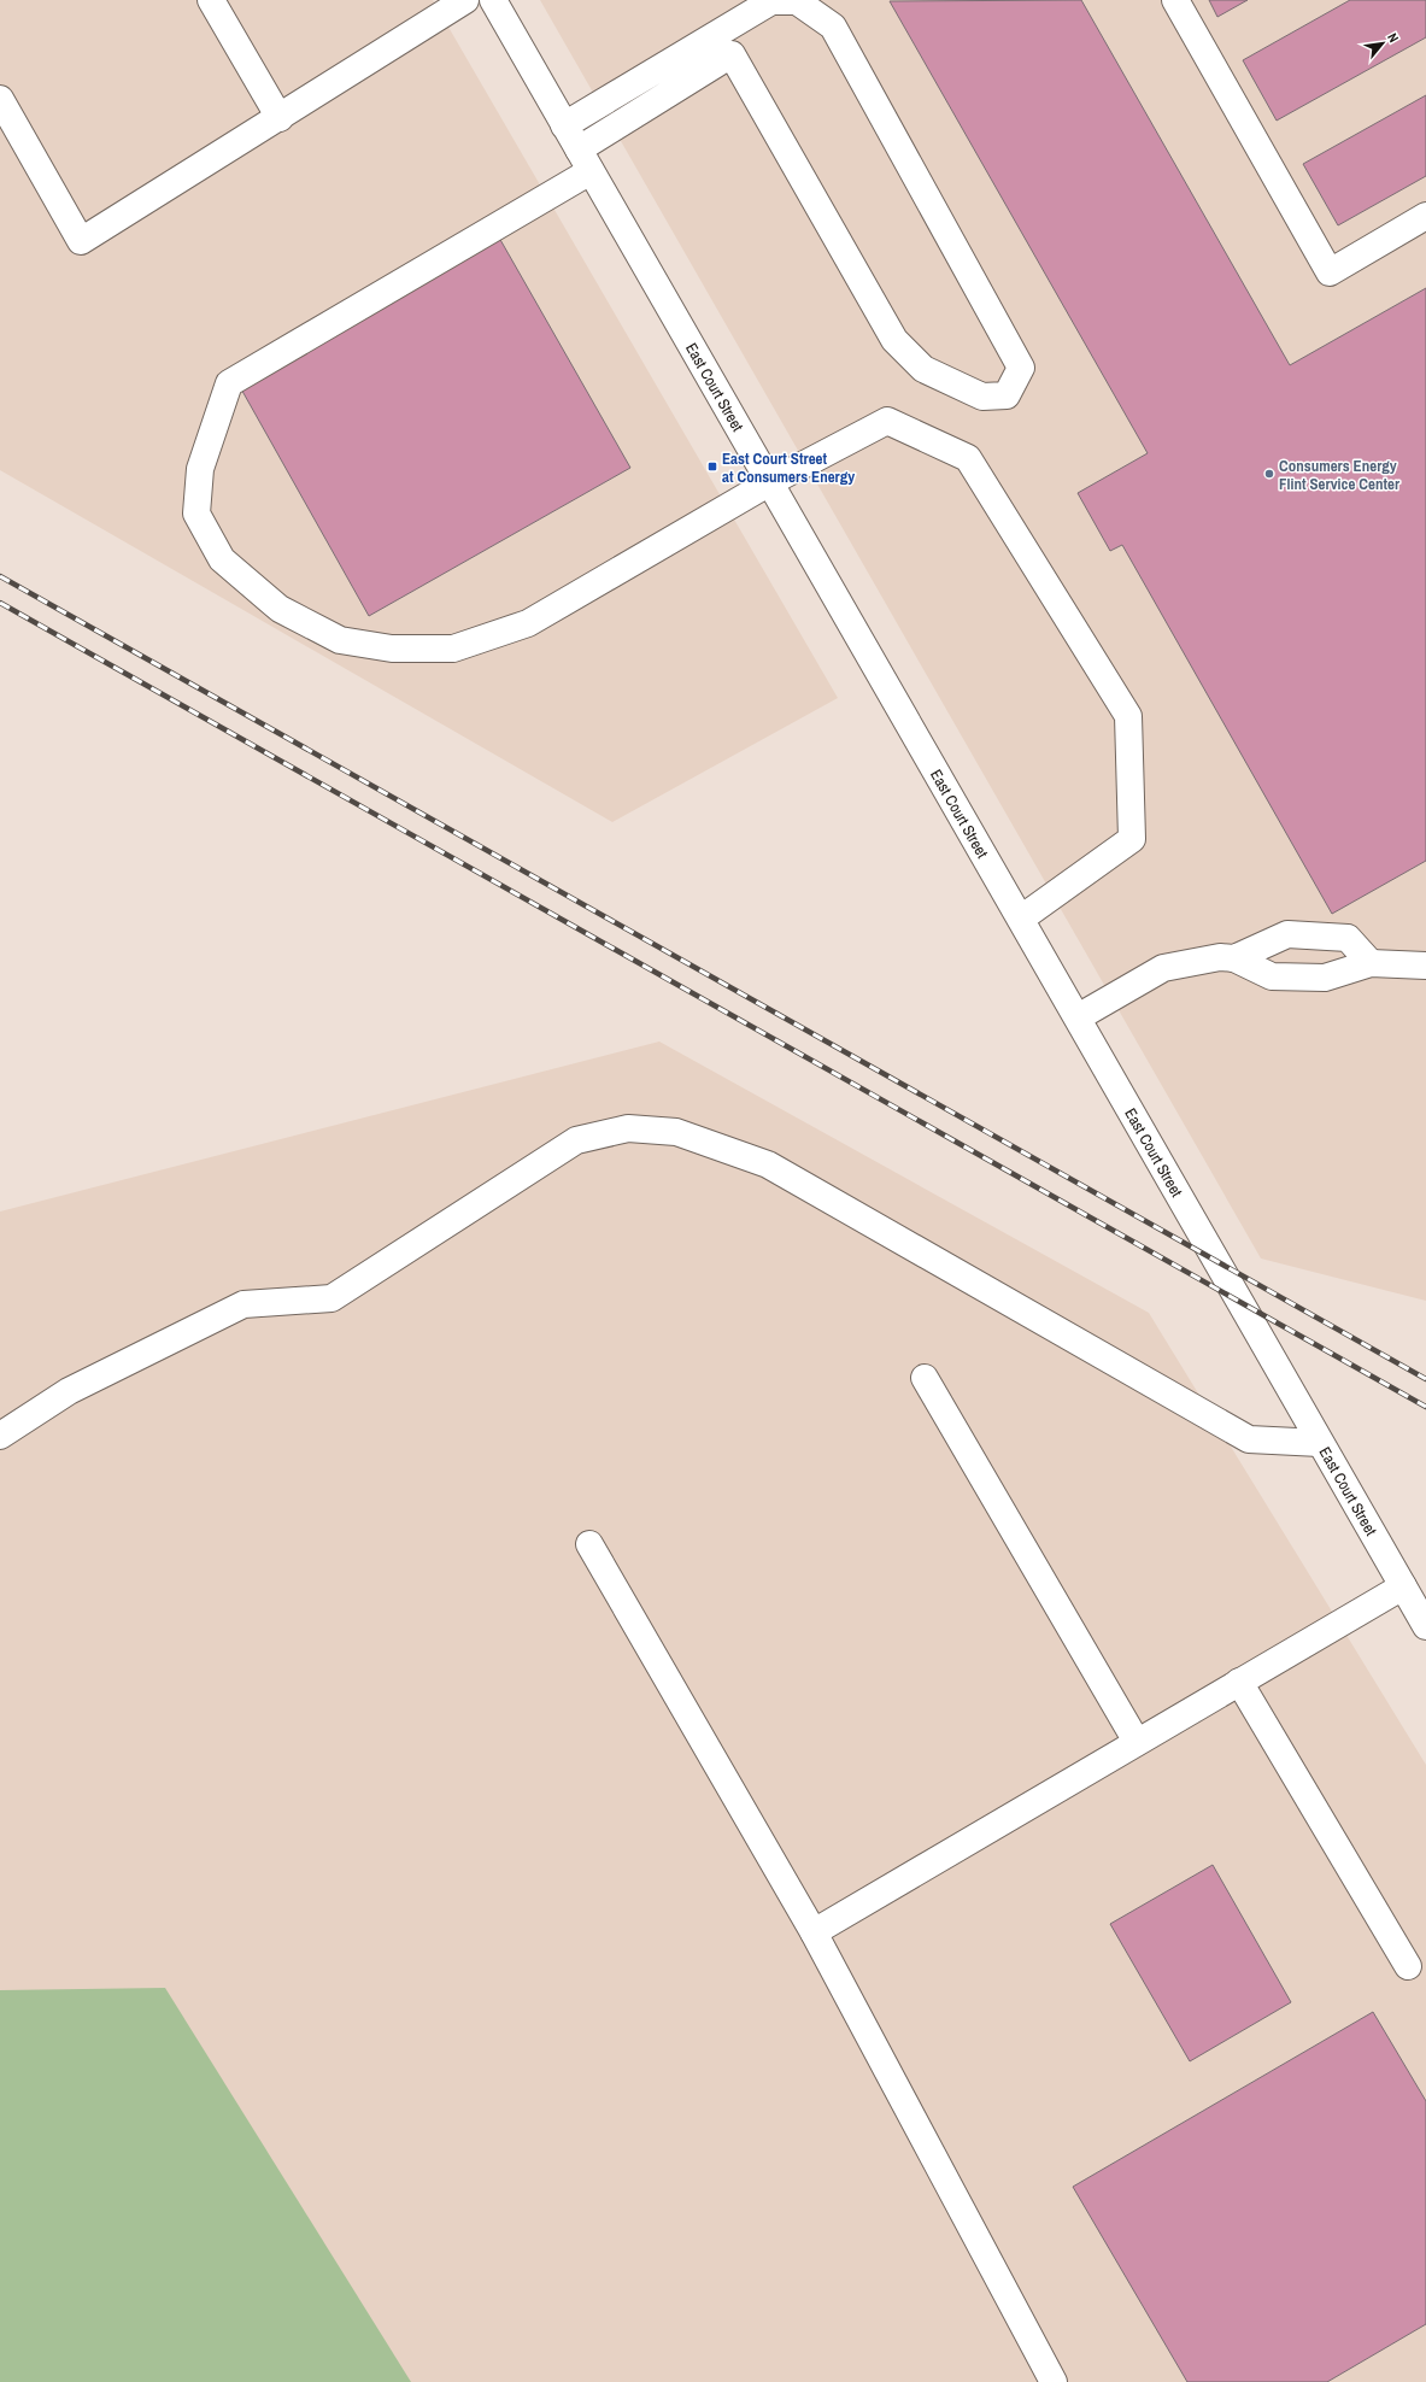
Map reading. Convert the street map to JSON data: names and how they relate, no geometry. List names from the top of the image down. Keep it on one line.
{"streets":{"street":["East Court Street"]},"places":{"transit":["East Court Street at Consumers Energy"],"other":["Consumers Energy Flint Service Center"]},"north":"top right"}
